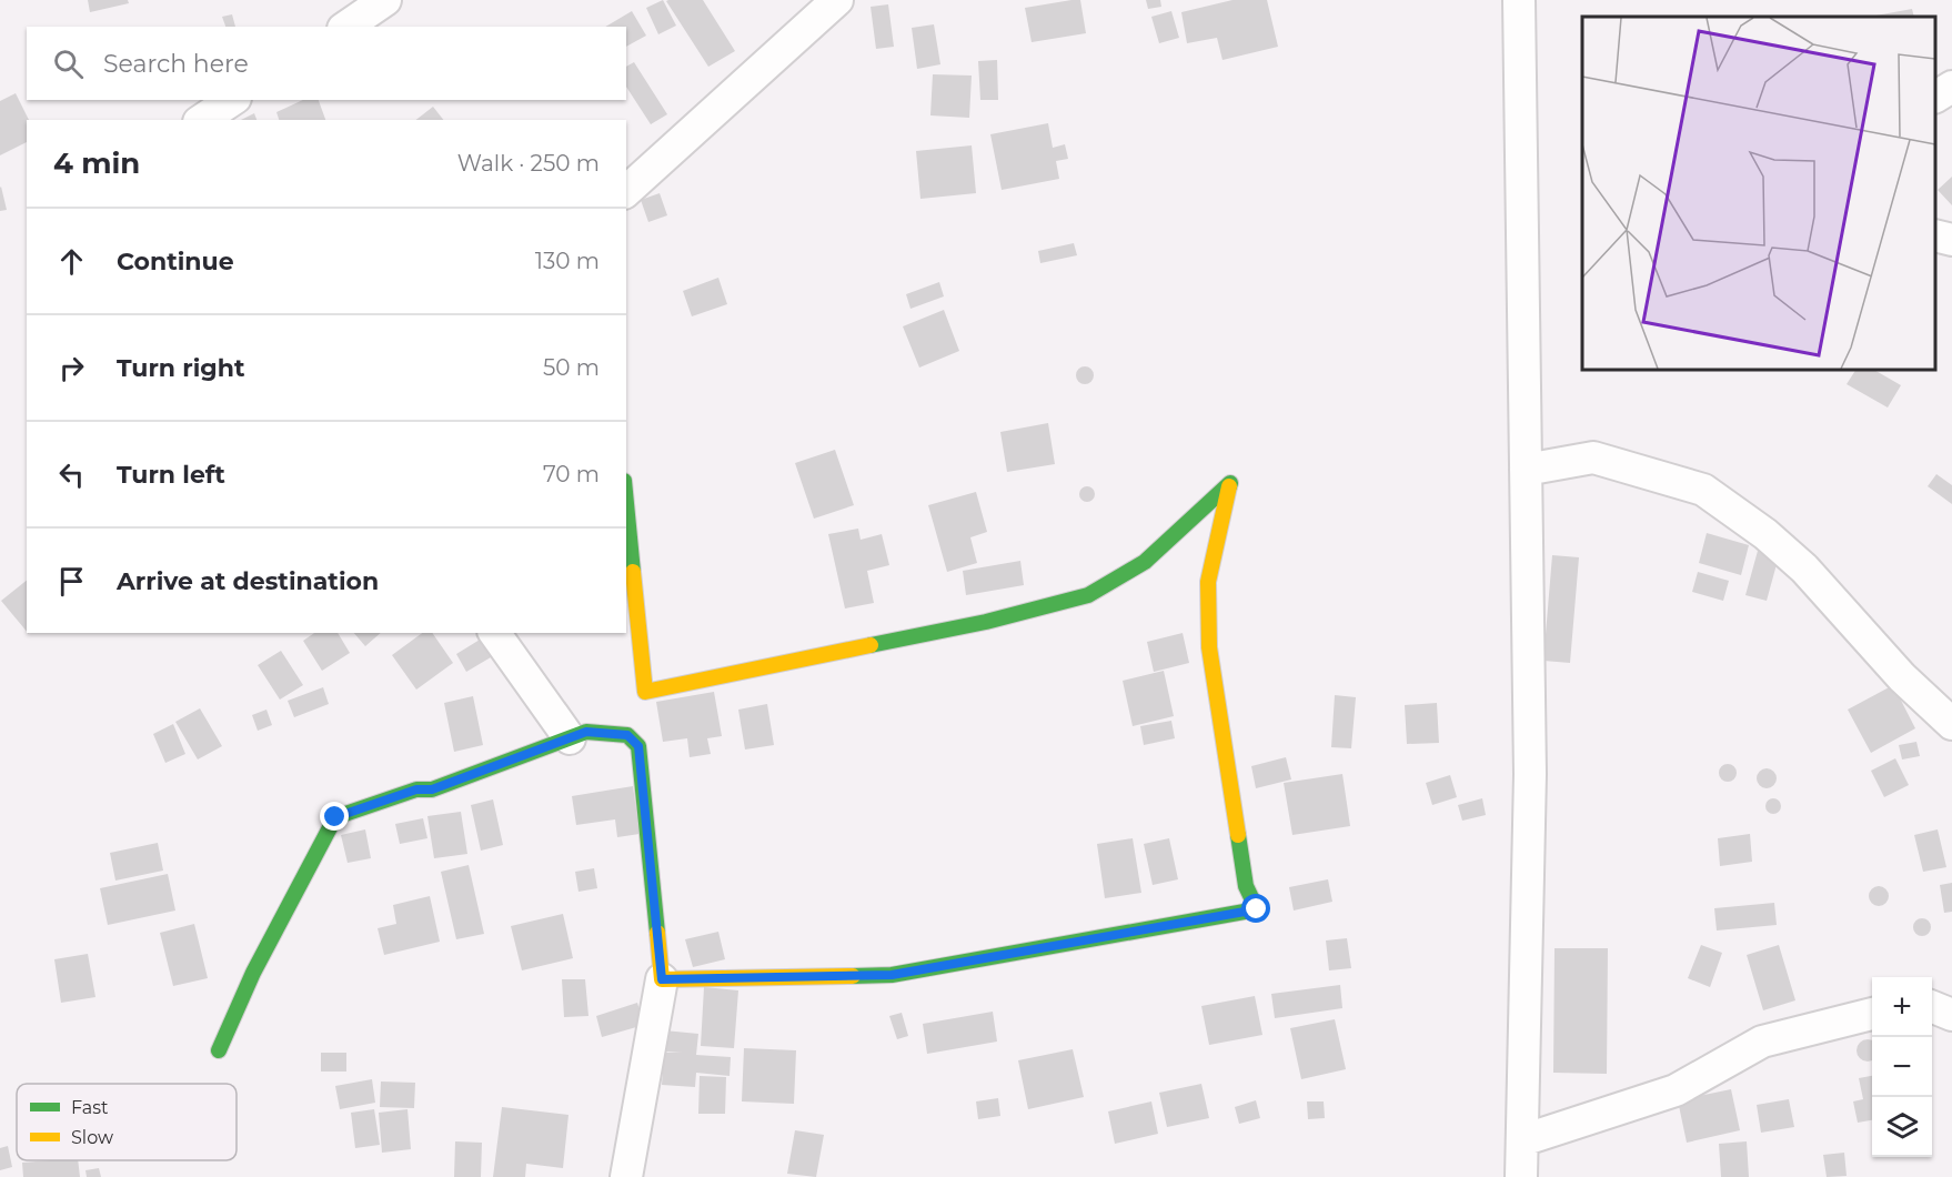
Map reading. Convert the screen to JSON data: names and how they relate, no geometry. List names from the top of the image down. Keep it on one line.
{"legend":["Fast","Slow"],"page":{"search":"Search here","heading":["4 min","Walk · 250 m"],"list":[["Continue","130 m"],["Turn right","50 m"],["Turn left","70 m"],"Arrive at destination"],"map_buttons":["+","−"]}}
